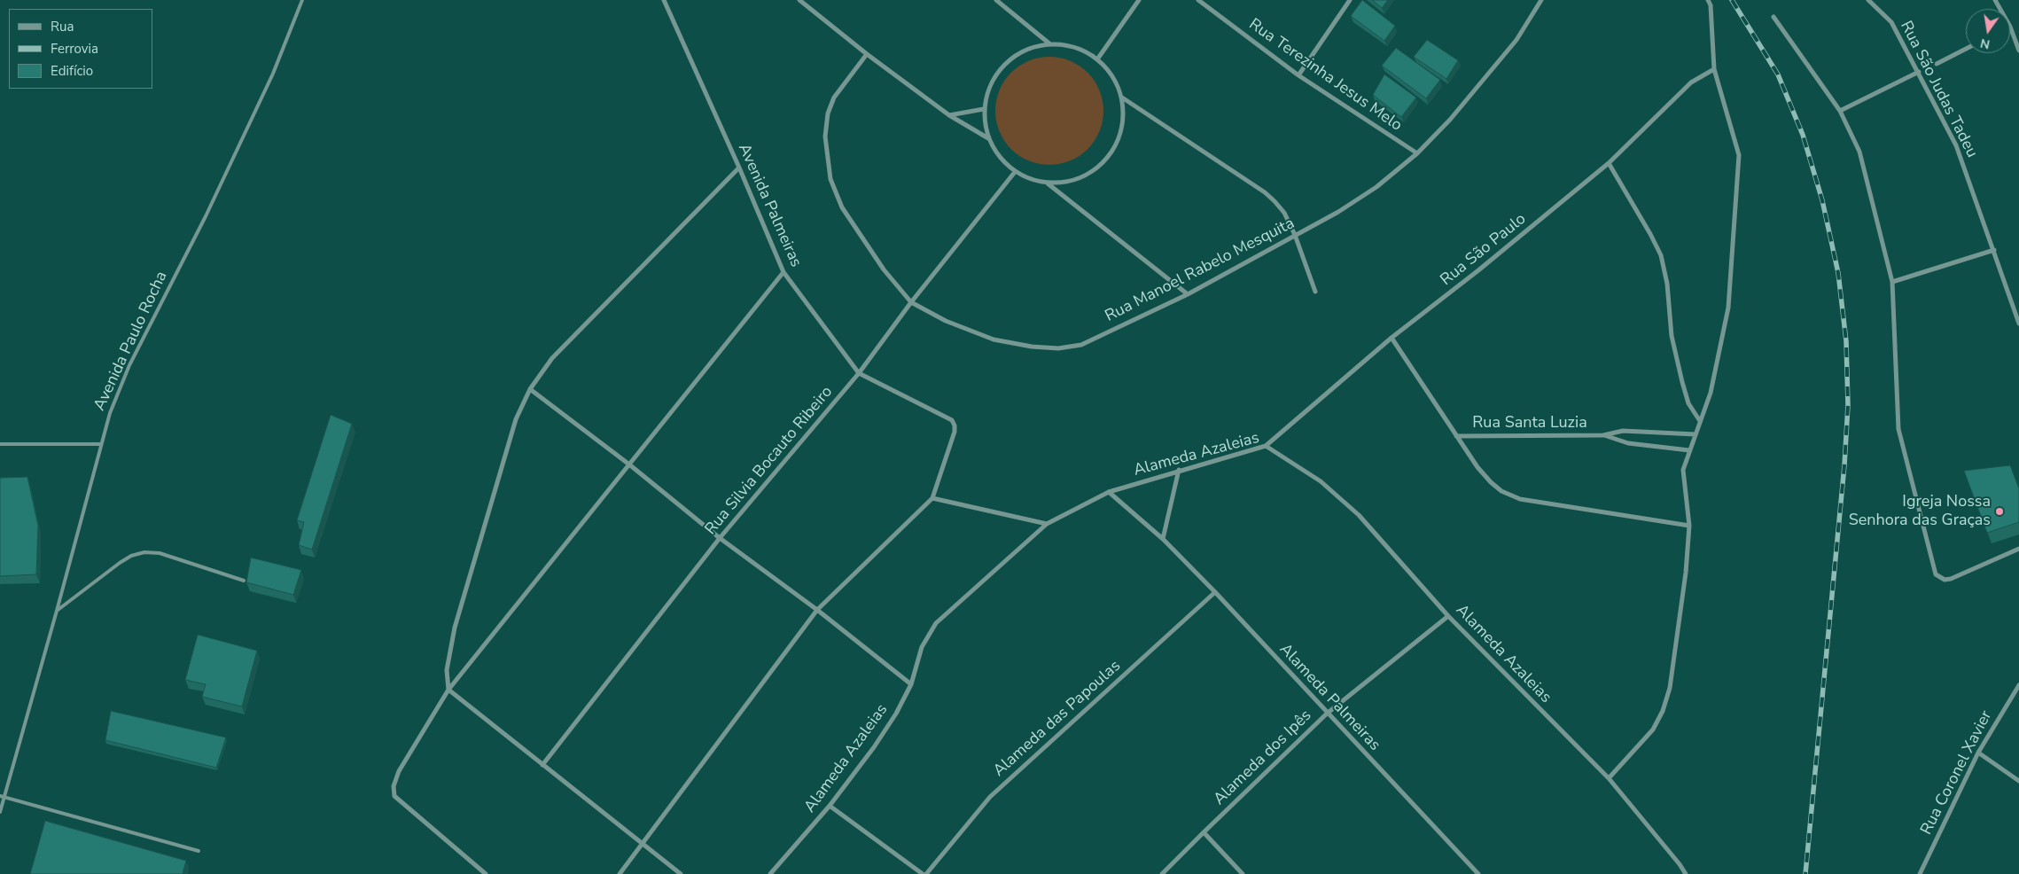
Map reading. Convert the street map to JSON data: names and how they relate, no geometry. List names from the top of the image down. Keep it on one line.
{"streets":{"street":["Rua Terezinha Jesus Melo","Rua São Judas Tadeu","Avenida Palmeiras","Rua São Paulo","Rua Manoel Rabelo Mesquita","Rua Santa Luzia","Alameda Azaleias","Rua Silvia Bocauto Ribeiro","Alameda Palmeiras","Alameda das Papoulas","Alameda dos Ipês","Rua Coronel Xavier"],"lane":["Avenida Paulo Rocha"]},"crossings":[["Rua Terezinha Jesus Melo","Rua Manoel Rabelo Mesquita"],["Avenida Palmeiras","Rua Silvia Bocauto Ribeiro"],["Rua São Paulo","Alameda Azaleias"],["Rua Manoel Rabelo Mesquita","Rua Silvia Bocauto Ribeiro"],["Alameda Azaleias","Alameda Palmeiras"],["Alameda Azaleias","Alameda dos Ipês"],["Alameda Palmeiras","Alameda das Papoulas"],["Alameda Palmeiras","Alameda dos Ipês"]],"places":["Igreja Nossa Senhora das Graças"],"legend":["Rua","Ferrovia","Edifício"],"north":"bottom"}
